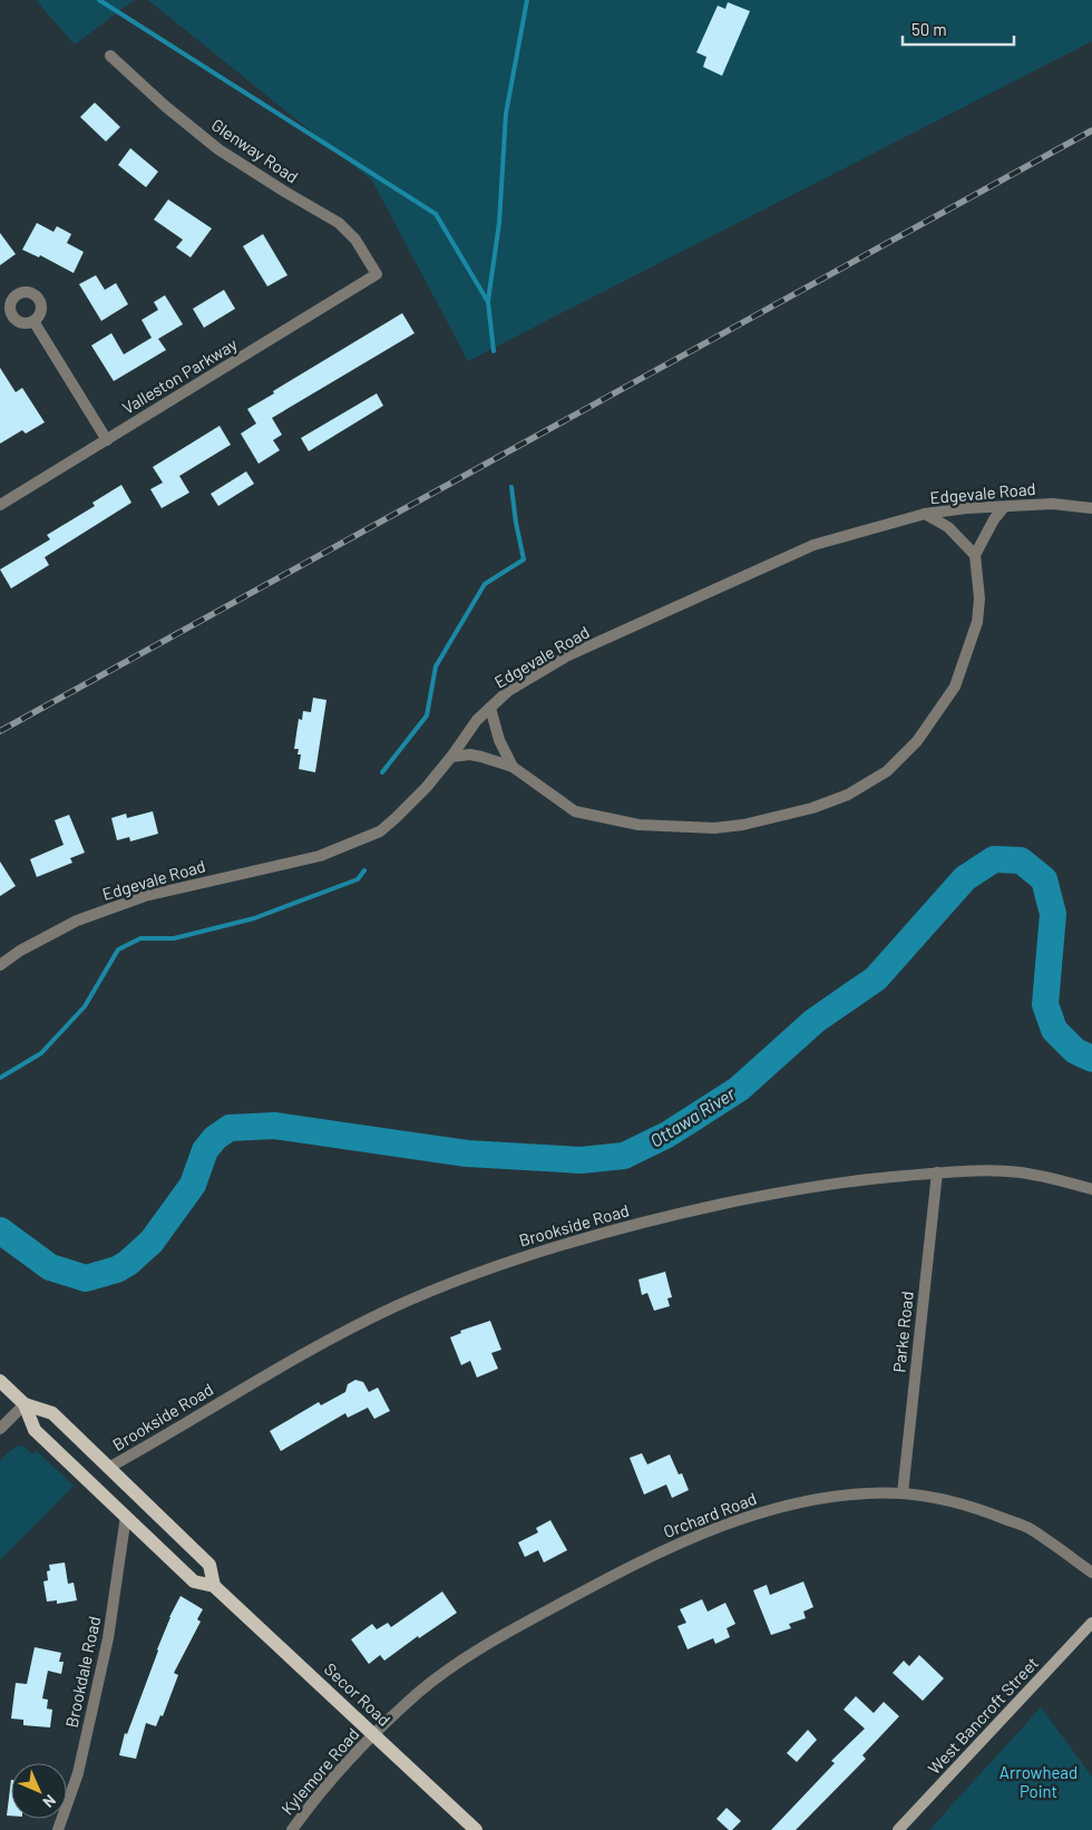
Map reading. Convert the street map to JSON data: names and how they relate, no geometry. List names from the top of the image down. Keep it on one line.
{"streets":{"main road":["Secor Road","West Bancroft Street"],"street":["Glenway Road","Valleston Parkway","Edgevale Road","Brookside Road","Parke Road","Orchard Road","Brookdale Road","Kylemore Road"]},"crossings":[["Glenway Road","Valleston Parkway"],["Brookside Road","Parke Road"],["Brookside Road","Secor Road"],["Parke Road","Orchard Road"],["Orchard Road","Secor Road"],["Orchard Road","Kylemore Road"],["Brookdale Road","Secor Road"],["Secor Road","Kylemore Road"]],"water":["Ottawa River"],"parks":["Arrowhead Point"],"scale_bar":"50 m","north":"bottom right"}
